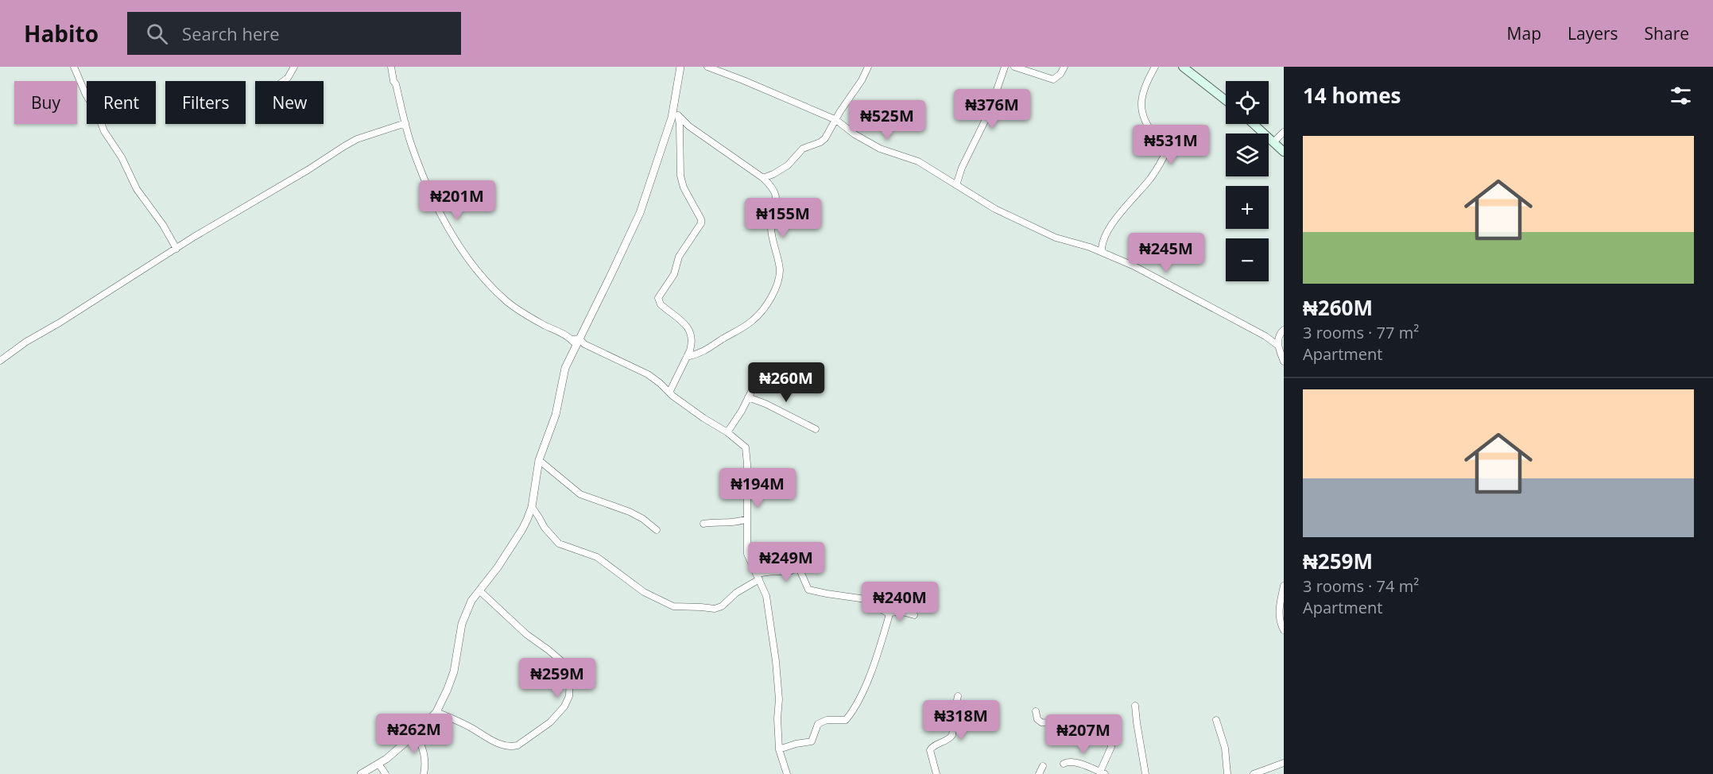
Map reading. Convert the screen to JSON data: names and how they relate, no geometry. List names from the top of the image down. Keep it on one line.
{"page":{"header":"Habito","search":"Search here","nav":["Map","Layers","Share"],"heading":"14 homes","map_buttons":["+","−"],"chip":["Buy","Rent","Filters","New"],"price":["₦376M","₦525M","₦531M","₦201M","₦155M","₦245M","₦260M","₦194M","₦249M","₦240M","₦259M","₦318M","₦262M","₦207M"],"list":[{"name":"₦260M","note":"3 rooms · 77 m² · Apartment"},{"name":"₦259M","note":"3 rooms · 74 m² · Apartment"}]}}
